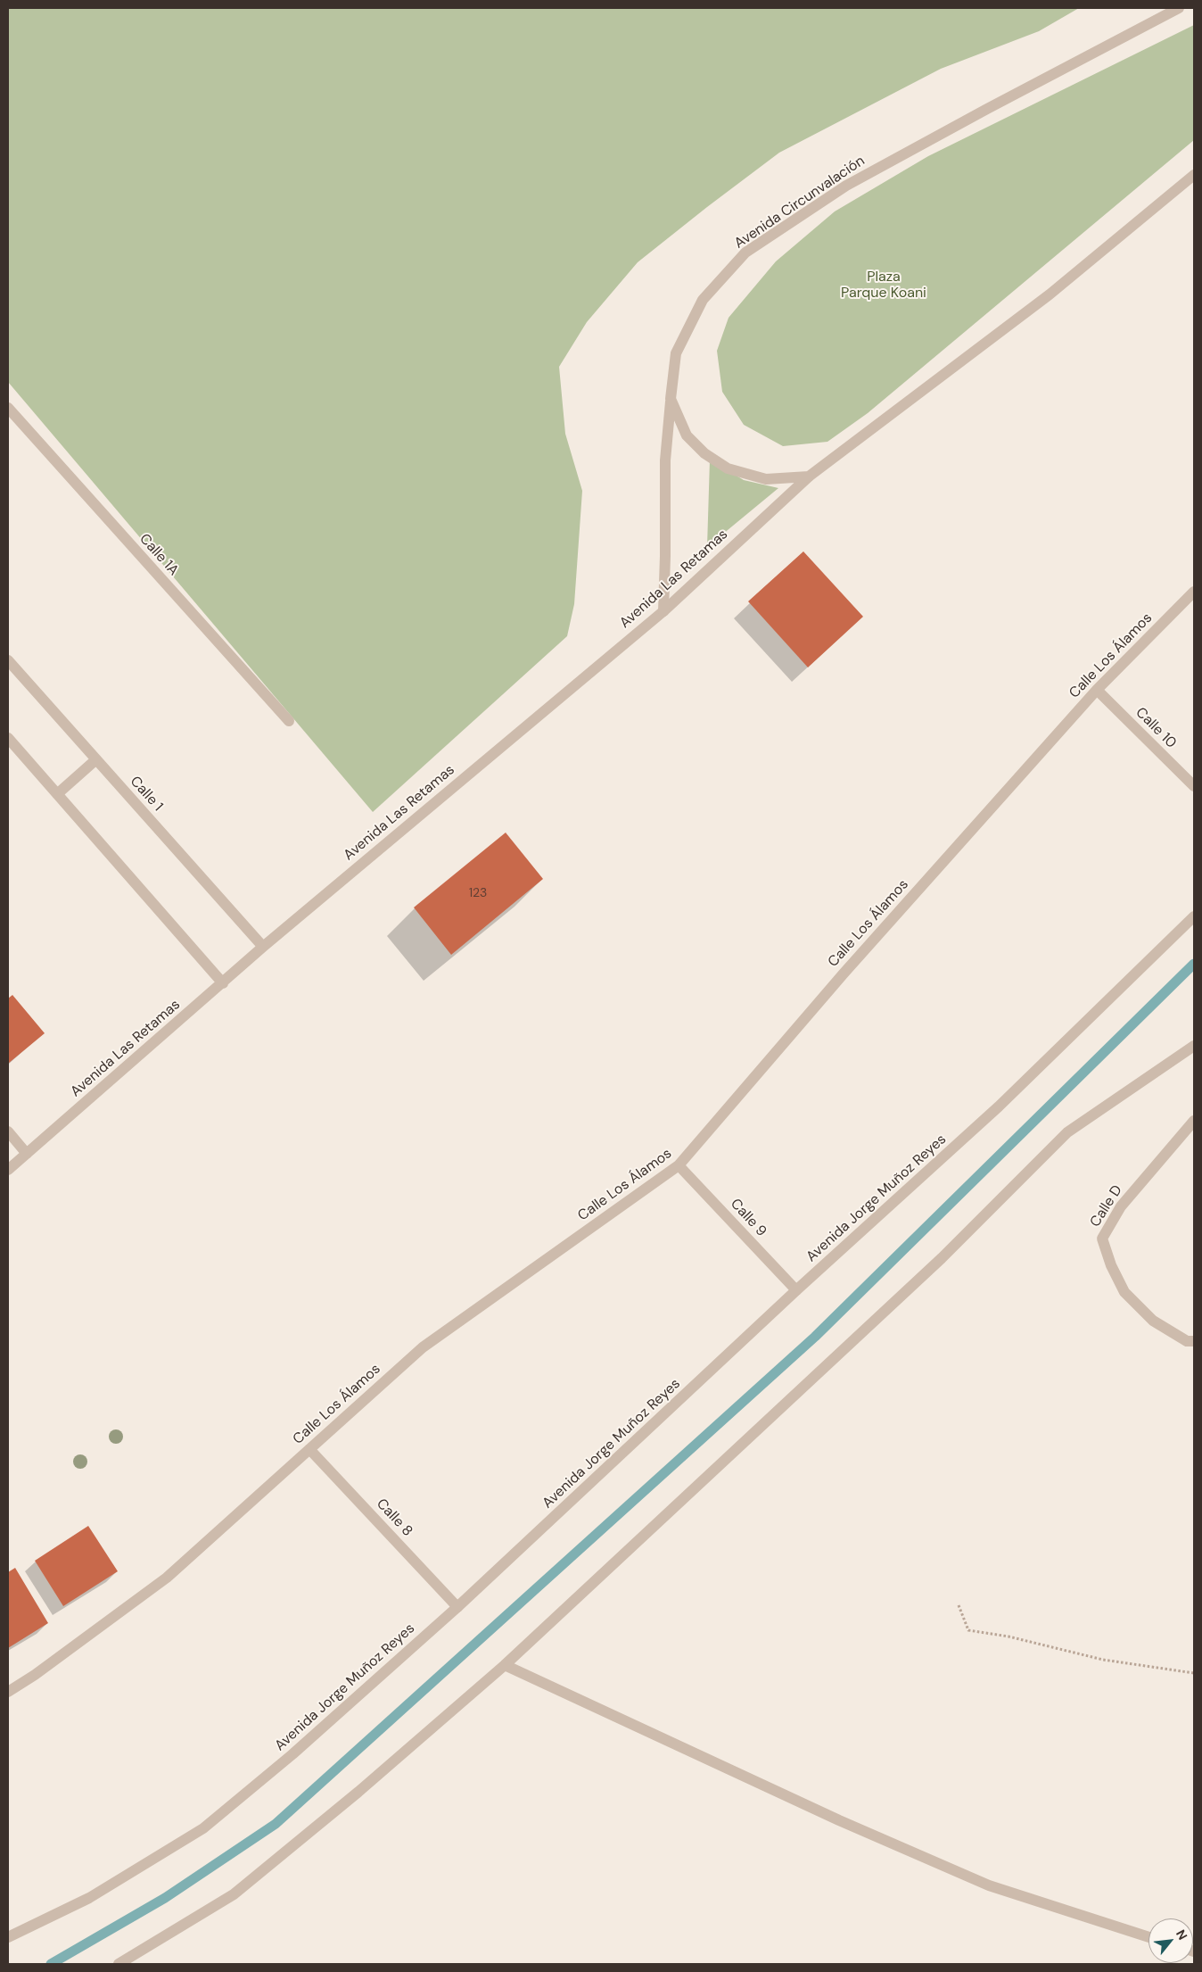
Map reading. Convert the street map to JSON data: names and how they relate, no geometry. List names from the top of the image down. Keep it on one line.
{"streets":{"street":["Avenida Circunvalación","Calle 1A","Avenida Las Retamas","Calle Los Álamos","Calle 10","Calle 1","Avenida Jorge Muñoz Reyes","Calle D","Calle 9","Calle 8"]},"crossings":[["Avenida Circunvalación","Avenida Las Retamas"],["Avenida Las Retamas","Calle 1"],["Calle Los Álamos","Calle 10"],["Calle Los Álamos","Calle 9"],["Calle Los Álamos","Calle 8"],["Avenida Jorge Muñoz Reyes","Calle 9"],["Avenida Jorge Muñoz Reyes","Calle 8"]],"parks":["Plaza Parque Koani"],"house_numbers":["123"],"north":"top right"}
